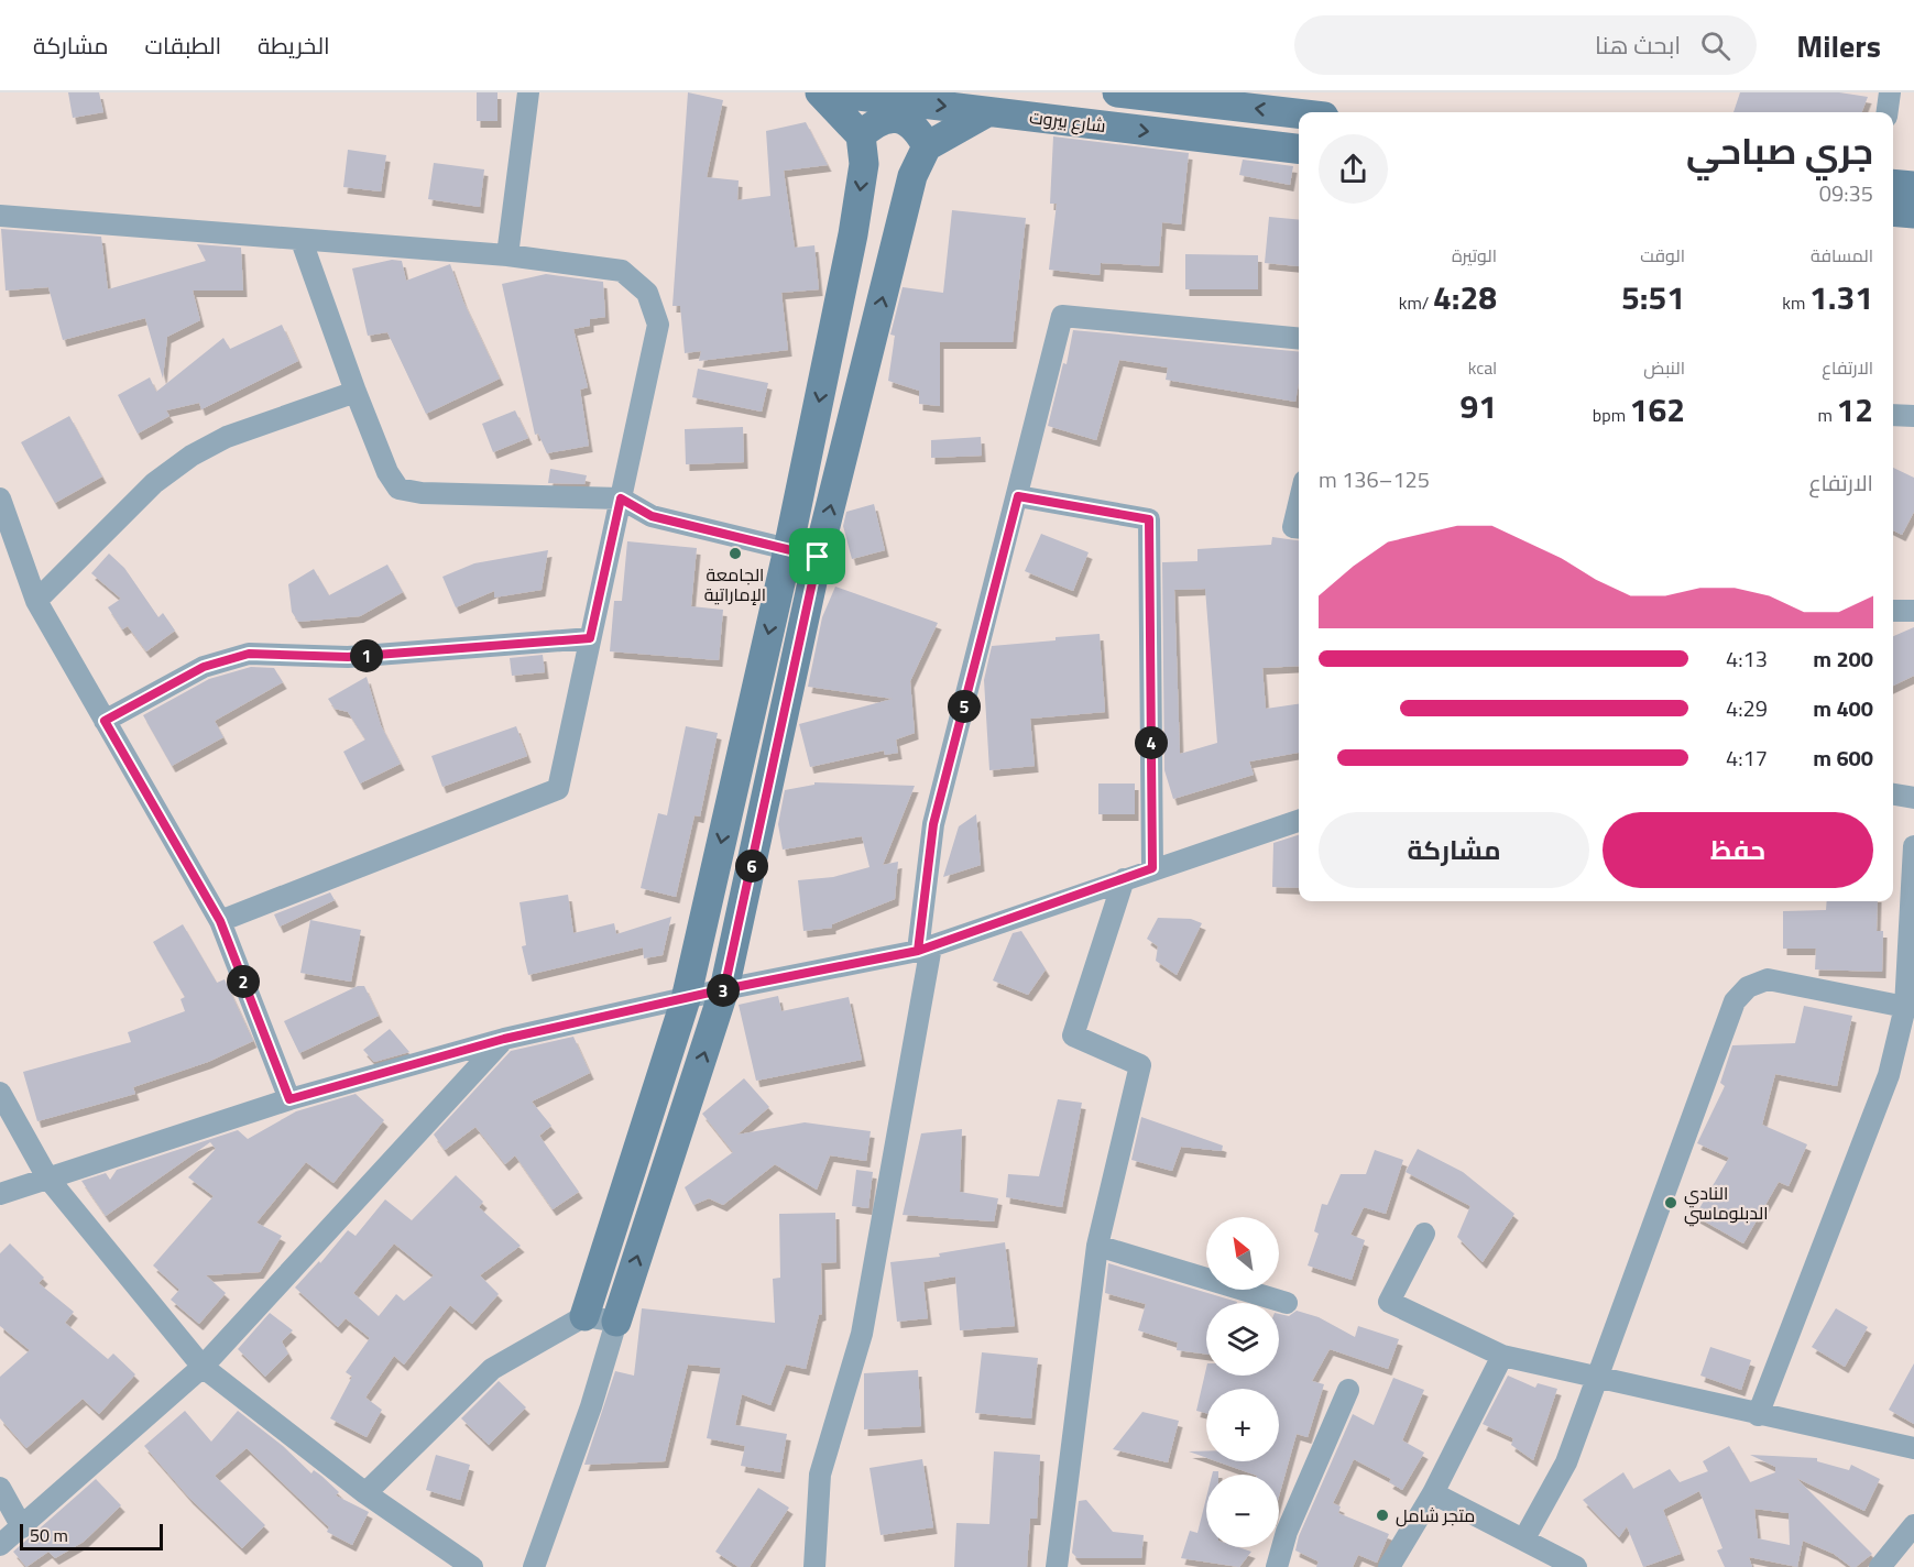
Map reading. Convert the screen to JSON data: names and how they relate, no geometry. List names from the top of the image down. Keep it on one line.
{"streets":{"street":["شارع بيروت"]},"places":["الجامعة الإماراتية","النادي الدبلوماسي","متجر شامل"],"scale_bar":"50 m","north":"top left","page":{"header":"Milers","search":"ابحث هنا","nav":["الخريطة","الطبقات","مشاركة"],"heading":["جري صباحي","09:35"],"stats":[["المسافة","1.31 km"],["الوقت","5:51"],["الوتيرة","4:28 /km"],["الارتفاع","12 m"],["النبض","162 bpm"],["kcal","91"]],"chart":["الارتفاع","125–136 m"],"list":[{"name":"200 m","note":"4:13"},{"name":"400 m","note":"4:29"},{"name":"600 m","note":"4:17"}],"pins":["1","5","4","6","2","3"],"buttons":["حفظ","مشاركة"],"map_buttons":["+","−"],"scale":"50 m"}}
